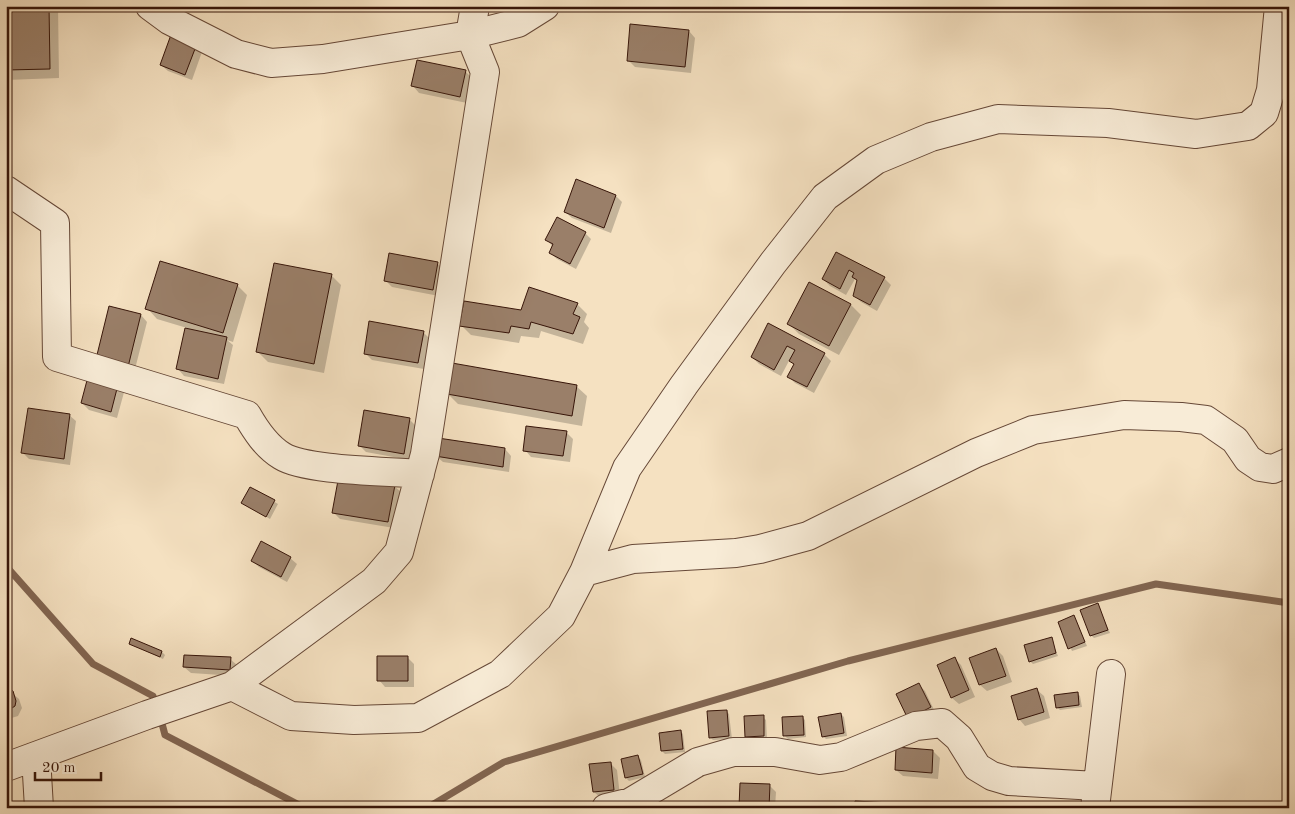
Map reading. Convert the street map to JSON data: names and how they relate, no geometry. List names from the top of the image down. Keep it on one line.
{"scale_bar":"20 m"}
